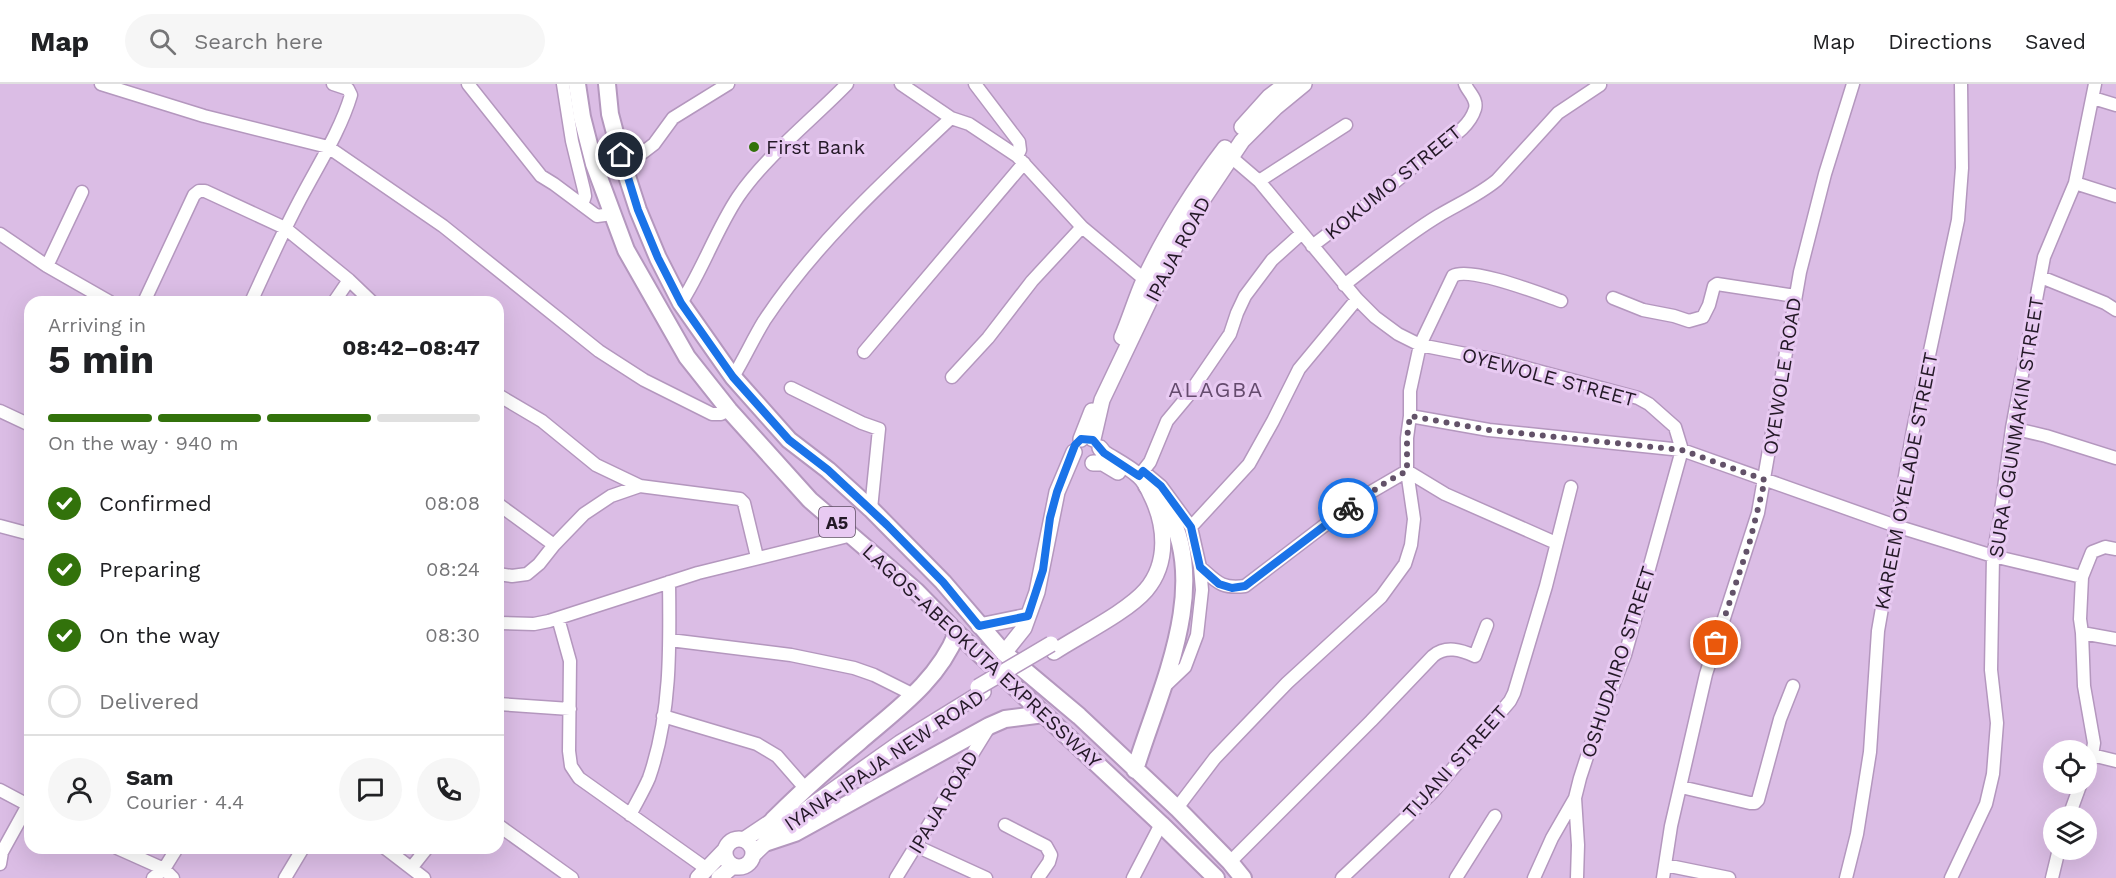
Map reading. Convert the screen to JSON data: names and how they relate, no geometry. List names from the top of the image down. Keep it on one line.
{"streets":{"highway":["A5","LAGOS-ABEOKUTA EXPRESSWAY"],"main road":["IPAJA ROAD","IYANA-IPAJA NEW ROAD"],"street":["KOKUMO STREET","OYEWOLE ROAD","OYEWOLE STREET","SURA OGUNMAKIN STREET","KAREEM OYELADE STREET","OSHUDAIRO STREET","TIJANI STREET"]},"crossings":[["KOKUMO STREET","OYEWOLE STREET"],["IPAJA ROAD","OYEWOLE STREET"],["IPAJA ROAD","LAGOS-ABEOKUTA EXPRESSWAY"],["IPAJA ROAD","IYANA-IPAJA NEW ROAD"],["OYEWOLE STREET","OSHUDAIRO STREET"]],"districts":["ALAGBA"],"places":["First Bank"],"page":{"header":"Map","search":"Search here","nav":["Map","Directions","Saved"],"heading":["5 min","Arriving in","08:42–08:47"],"panel":["Sam","Courier · 4.4"],"bar":"On the way · 940 m","list":[["Confirmed","08:08"],["Preparing","08:24"],["On the way","08:30"],"Delivered"]}}
